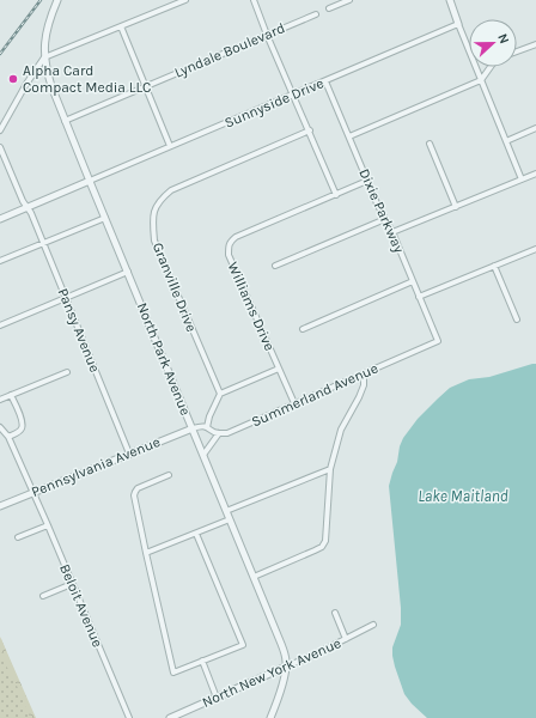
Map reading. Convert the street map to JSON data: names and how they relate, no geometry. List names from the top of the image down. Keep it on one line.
{"streets":{"street":["Lyndale Boulevard","Sunnyside Drive","Dixie Parkway","Granville Drive","Williams Drive","Pansy Avenue","North Park Avenue","Summerland Avenue","Pennsylvania Avenue","Beloit Avenue","North New York Avenue"]},"crossings":[["Lyndale Boulevard","North Park Avenue"],["Sunnyside Drive","Dixie Parkway"],["Sunnyside Drive","North Park Avenue"],["Dixie Parkway","Williams Drive"],["Dixie Parkway","Summerland Avenue"],["Williams Drive","Summerland Avenue"],["Pansy Avenue","Pennsylvania Avenue"],["North Park Avenue","Pennsylvania Avenue"],["North Park Avenue","North New York Avenue"],["Pennsylvania Avenue","Beloit Avenue"]],"water":["Lake Maitland"],"places":["Alpha Card Compact Media LLC"],"north":"right"}
